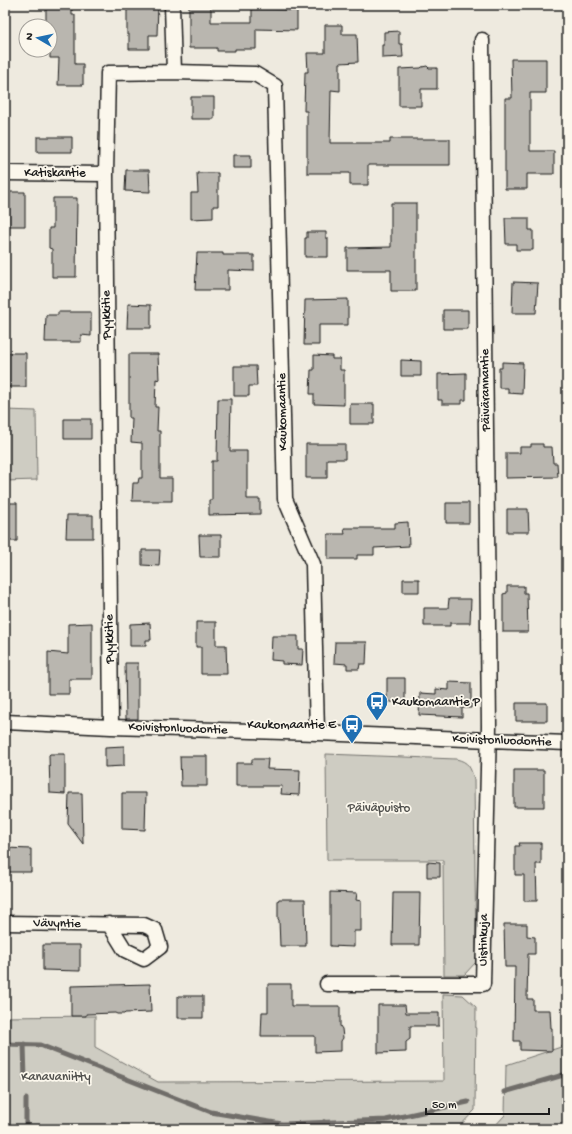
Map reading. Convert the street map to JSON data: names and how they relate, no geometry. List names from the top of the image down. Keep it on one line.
{"streets":{"street":["Katiskantie","Pyykkitie","Päivärannantie","Kaukomaantie","Koivistonluodontie","Vävyntie","Uistinkuja"]},"crossings":[["Katiskantie","Pyykkitie"],["Pyykkitie","Kaukomaantie"],["Pyykkitie","Koivistonluodontie"],["Päivärannantie","Koivistonluodontie"],["Päivärannantie","Uistinkuja"],["Kaukomaantie","Koivistonluodontie"],["Koivistonluodontie","Uistinkuja"]],"parks":["Päiväpuisto","Kanavaniitty"],"places":{"bus stop":["Kaukomaantie P","Kaukomaantie E"]},"scale_bar":"50 m","north":"left"}
